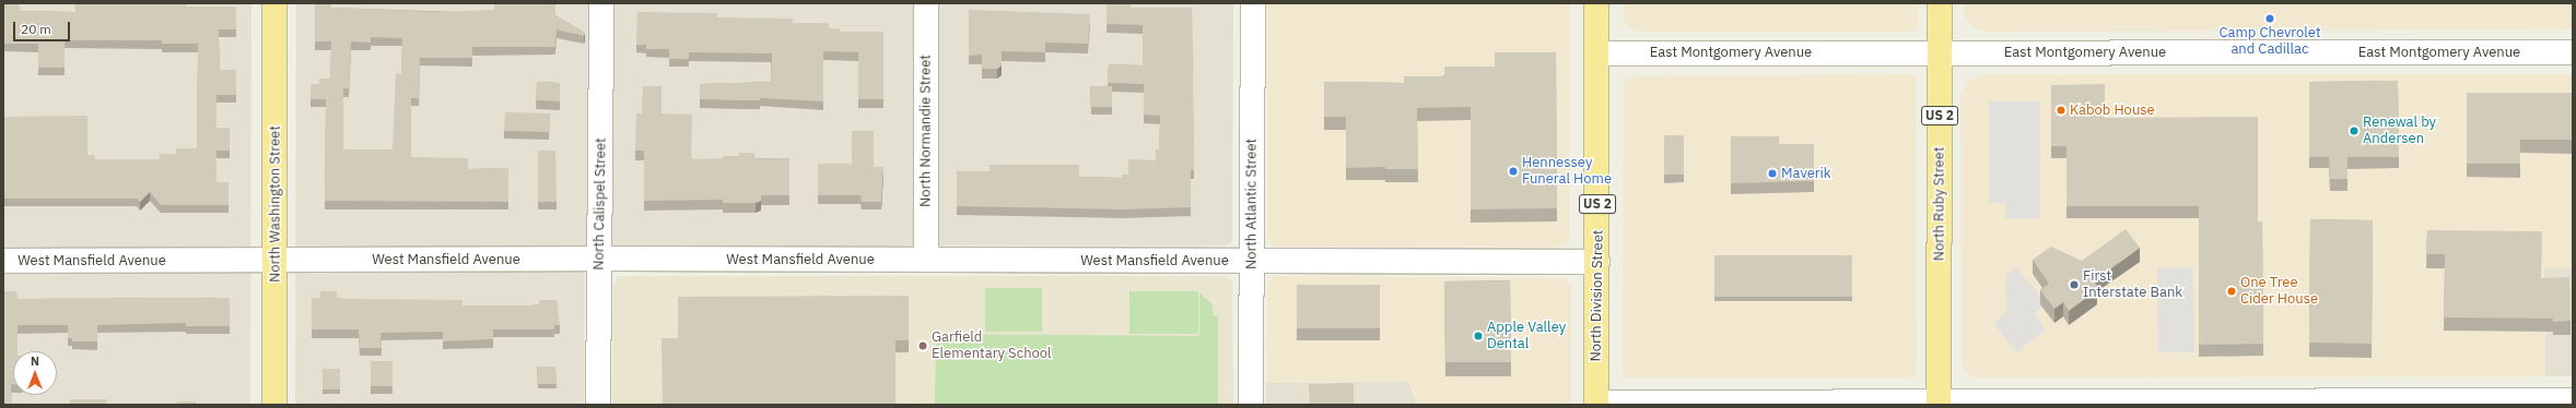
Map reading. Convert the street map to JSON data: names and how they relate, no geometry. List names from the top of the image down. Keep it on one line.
{"streets":{"main road":["US 2","North Washington Street","North Ruby Street","North Division Street"],"street":["East Montgomery Avenue","North Normandie Street","North Calispel Street","North Atlantic Street","West Mansfield Avenue"]},"crossings":[["East Montgomery Avenue","North Ruby Street"],["East Montgomery Avenue","North Division Street"],["North Normandie Street","West Mansfield Avenue"],["North Washington Street","West Mansfield Avenue"],["North Calispel Street","West Mansfield Avenue"],["North Atlantic Street","West Mansfield Avenue"],["West Mansfield Avenue","North Division Street"]],"places":["Camp Chevrolet and Cadillac","Kabob House","Renewal by Andersen","Hennessey Funeral Home","Maverik","First Interstate Bank","One Tree Cider House","Apple Valley Dental","Garfield Elementary School"],"scale_bar":"20 m","north":"top"}
